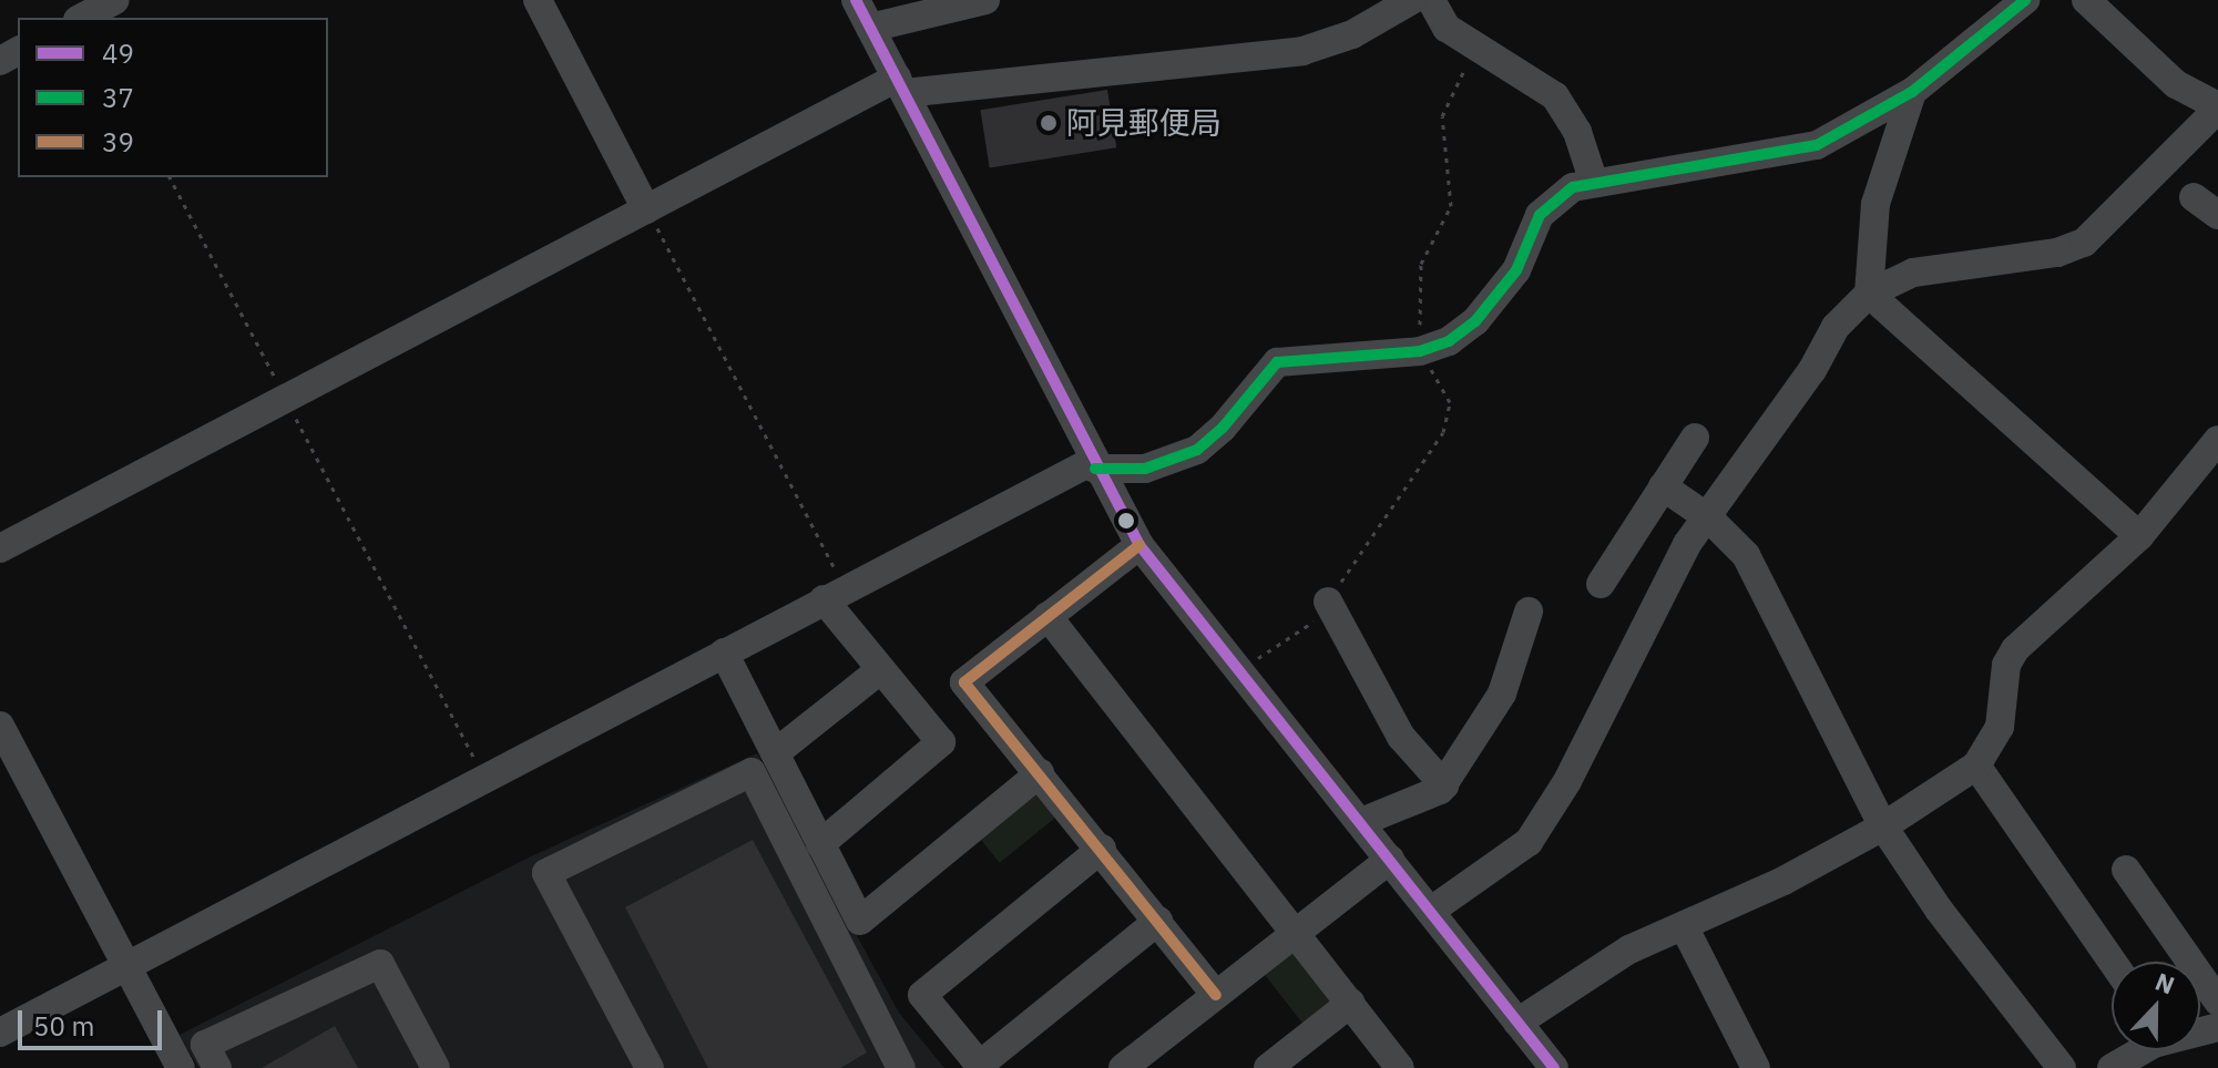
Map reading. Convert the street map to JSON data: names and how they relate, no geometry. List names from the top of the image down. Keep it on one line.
{"places":["阿見郵便局"],"lines":["transit line 49","transit line 37","transit line 39"],"legend":["49","37","39"],"scale_bar":"50 m","north":"top"}
